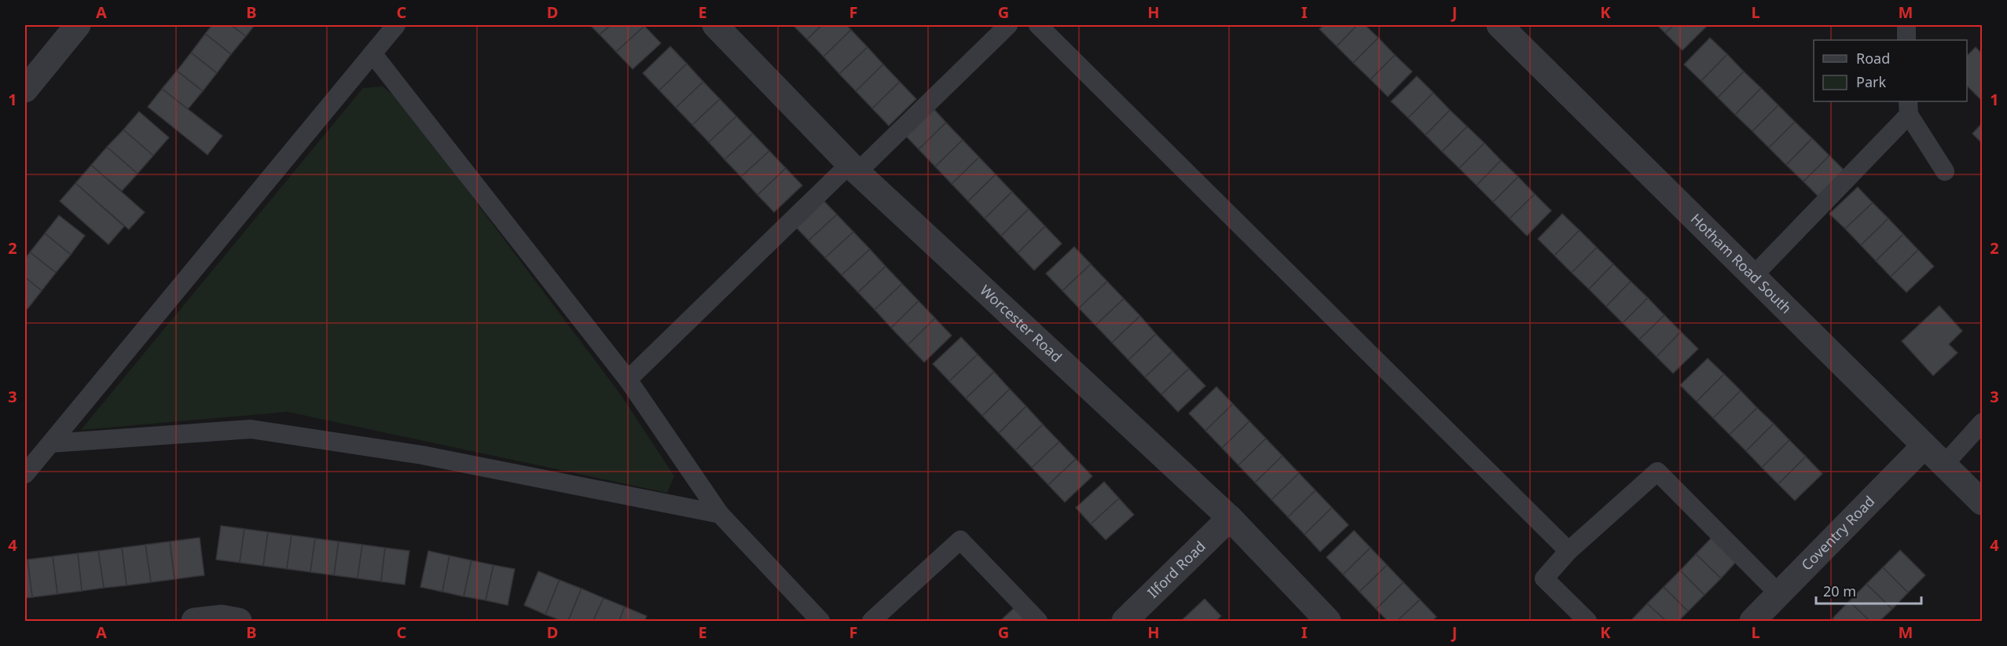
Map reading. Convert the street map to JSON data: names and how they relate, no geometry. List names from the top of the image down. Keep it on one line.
{"streets":{"street":["Hotham Road South","Worcester Road","Coventry Road","Ilford Road"]},"crossings":[["Hotham Road South","Coventry Road"],["Worcester Road","Ilford Road"]],"legend":["Road","Park"],"scale_bar":"20 m","grid":{"columns":["A","B","C","D","E","F","G","H","I","J","K","L","M"],"rows":["1","2","3","4"]}}
